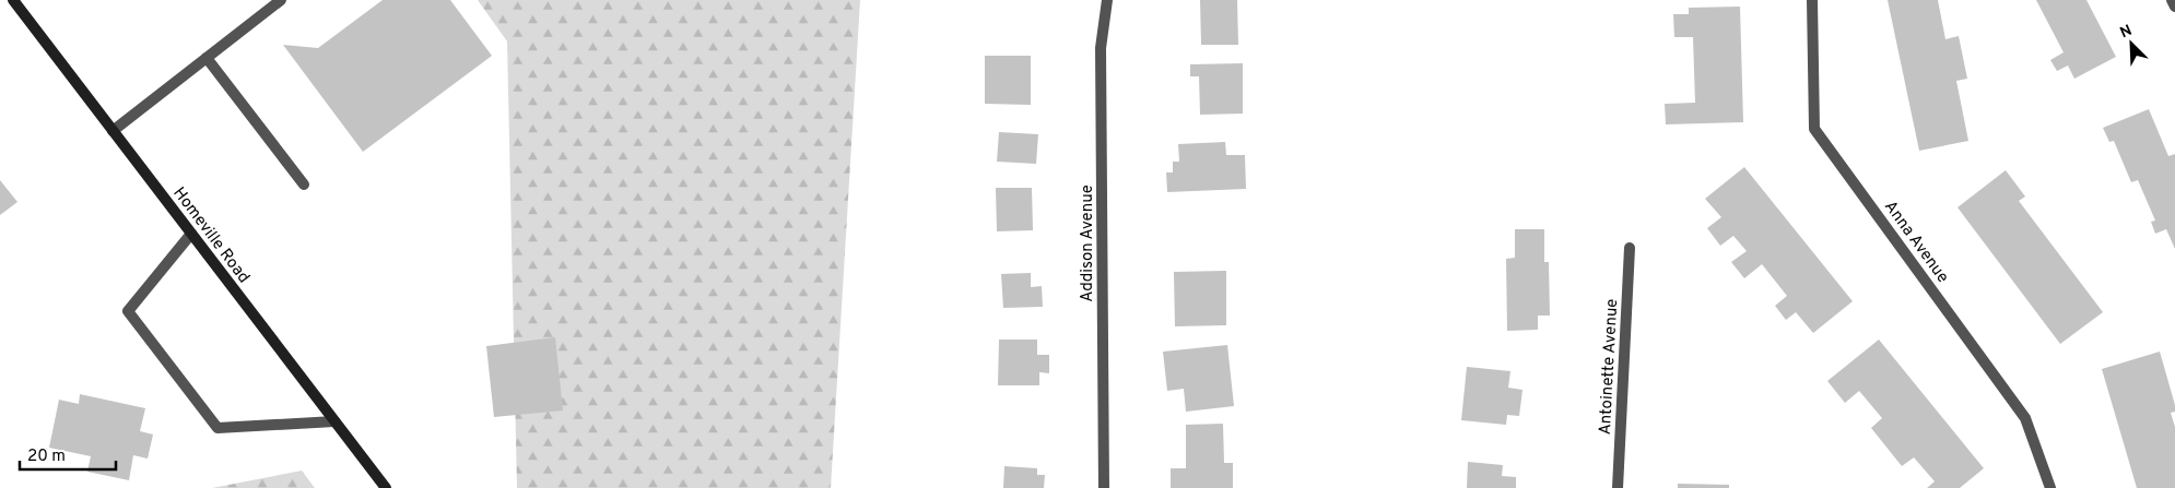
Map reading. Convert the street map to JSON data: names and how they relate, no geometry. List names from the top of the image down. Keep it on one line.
{"streets":{"street":["Homeville Road","Anna Avenue","Addison Avenue","Antoinette Avenue"]},"scale_bar":"20 m","north":"top left"}
